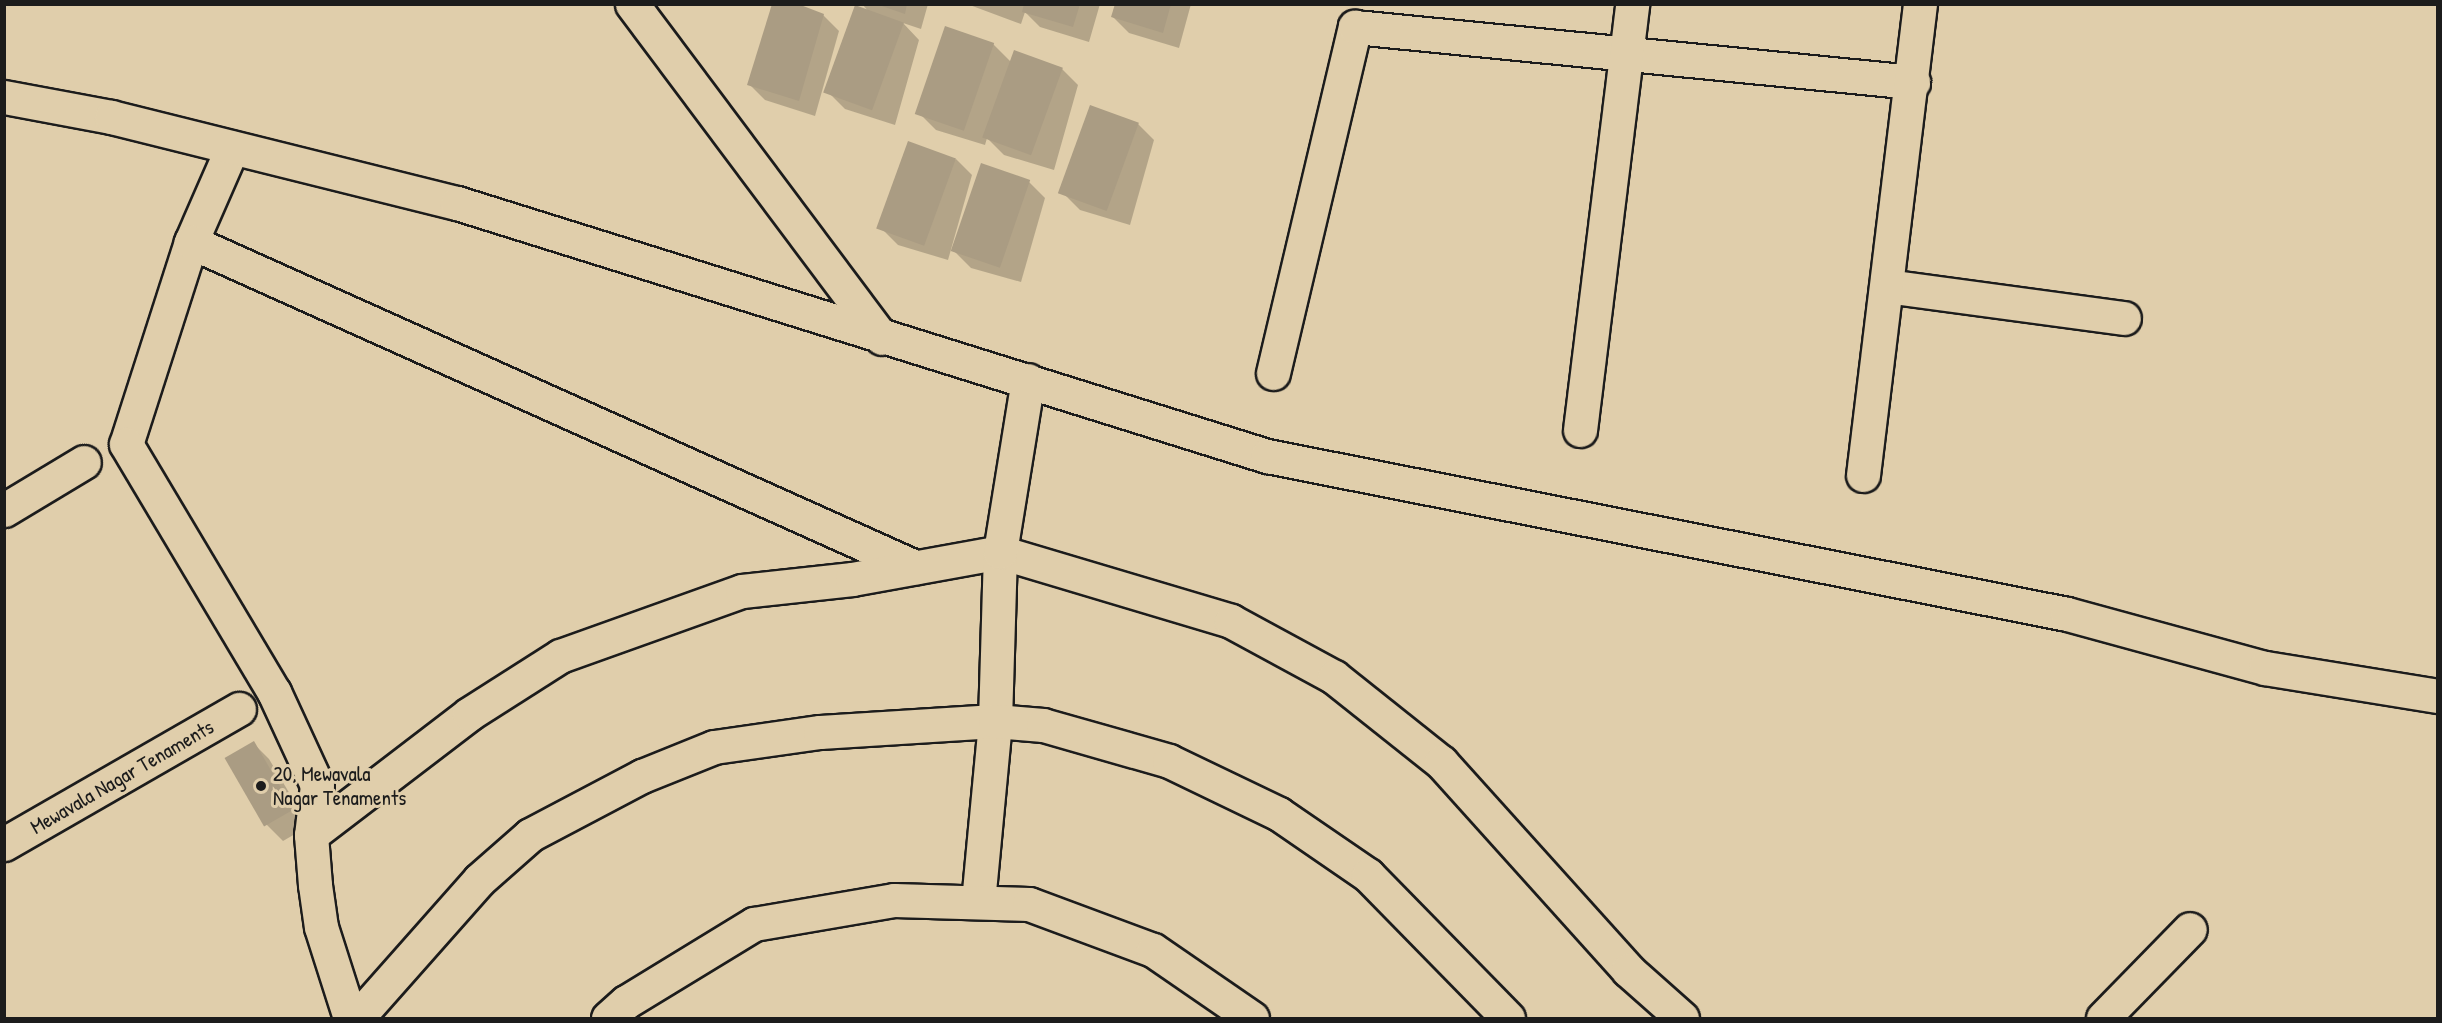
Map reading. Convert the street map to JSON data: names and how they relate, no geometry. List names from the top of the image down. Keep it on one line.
{"streets":{"street":["Mewavala Nagar Tenaments"]},"places":["20, Mewavala Nagar Tenaments"]}
